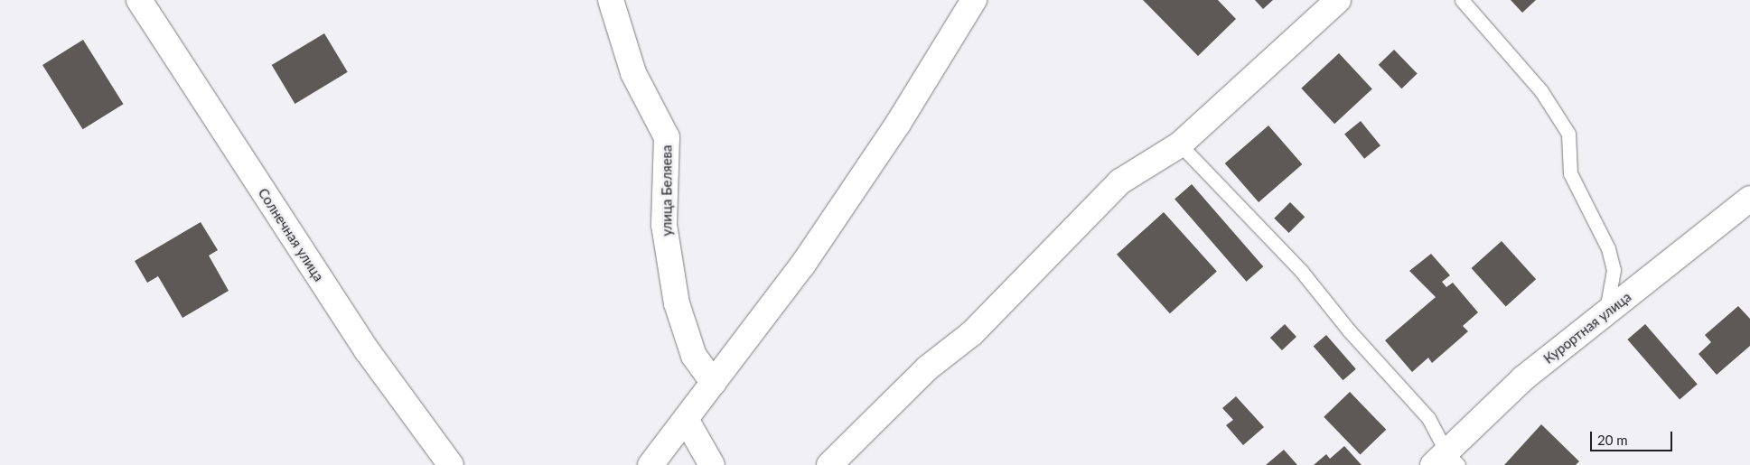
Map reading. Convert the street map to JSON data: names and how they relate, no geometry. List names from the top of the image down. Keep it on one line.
{"streets":{"street":["улица Беляева","Солнечная улица","Курортная улица"]},"scale_bar":"20 m"}
